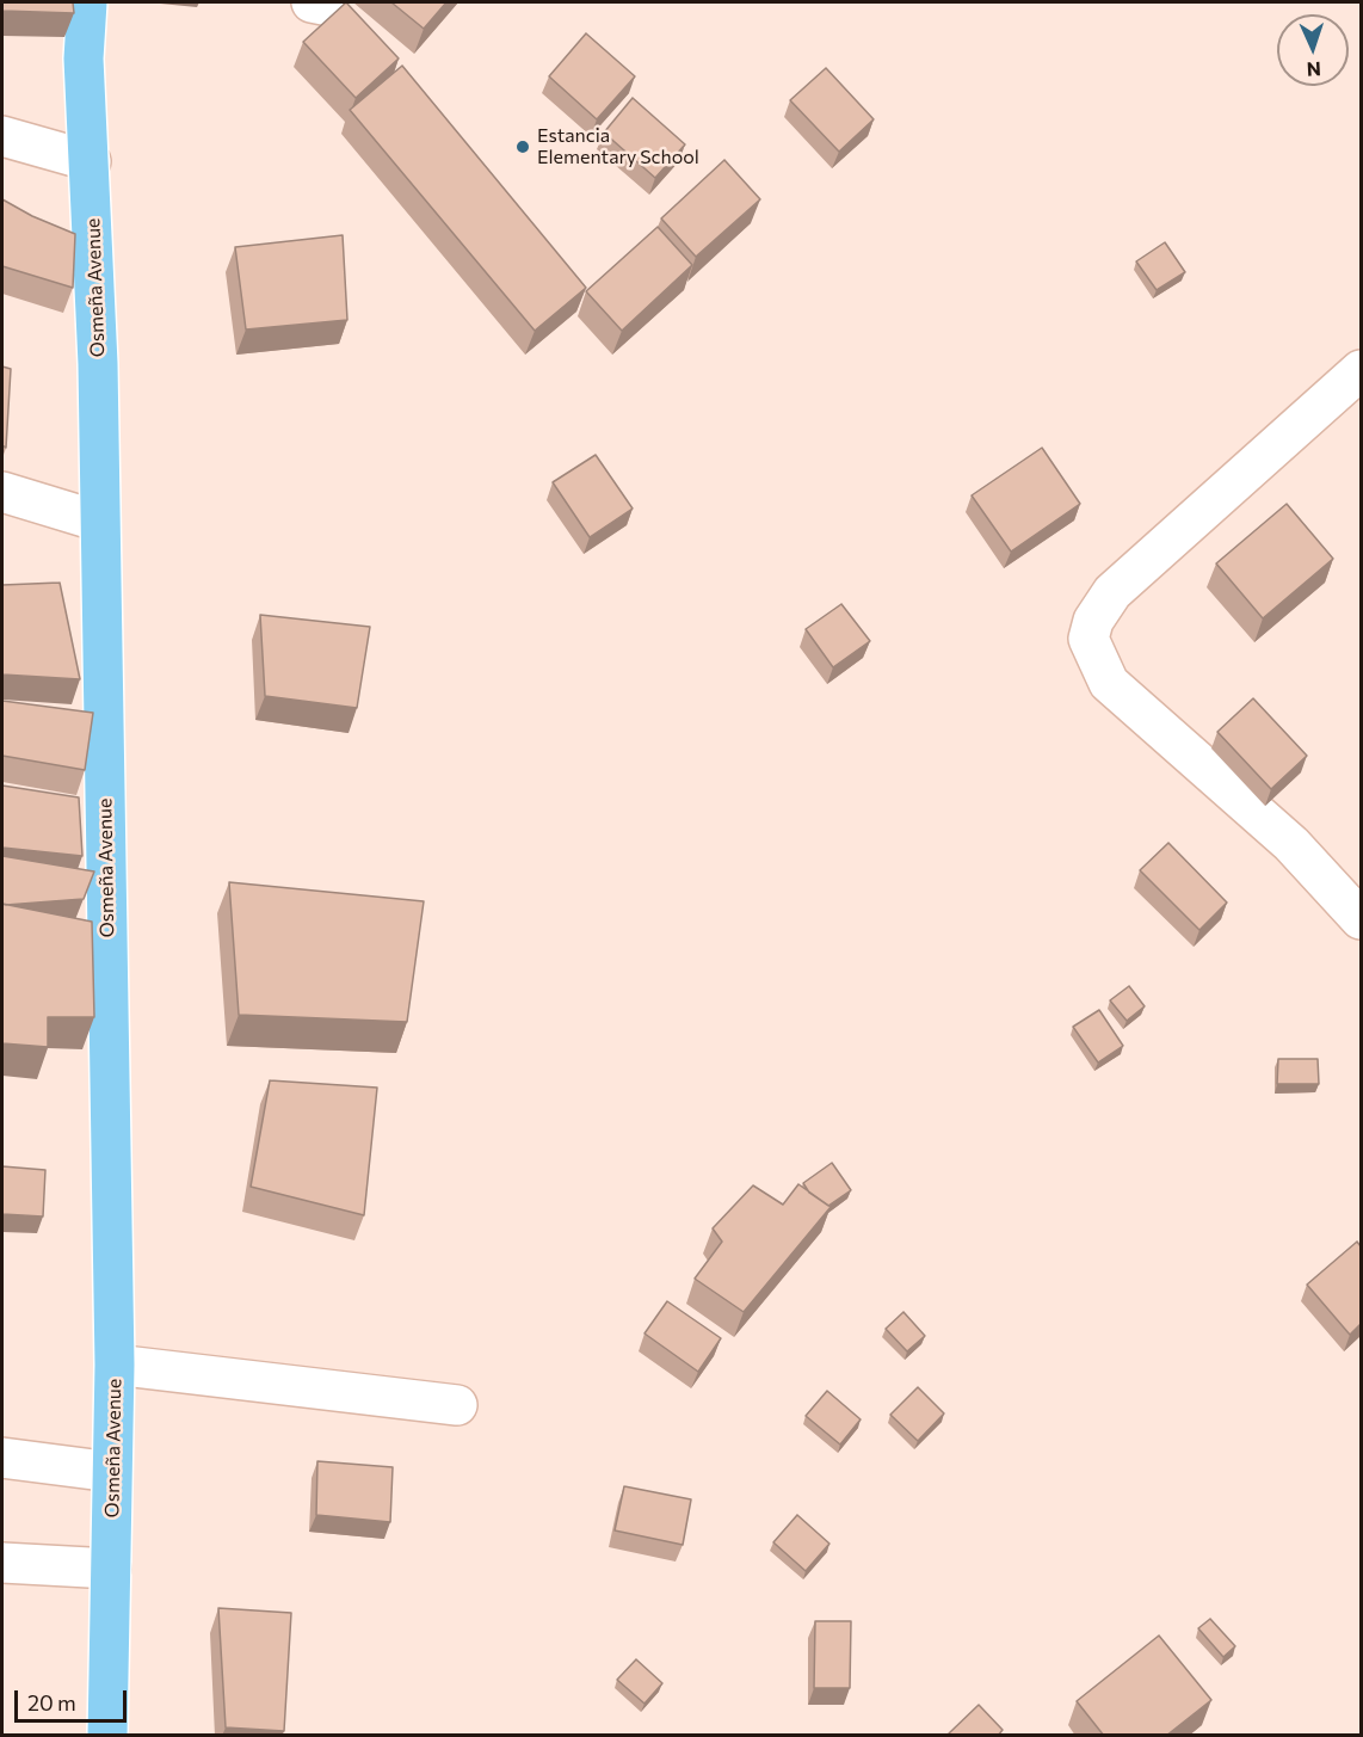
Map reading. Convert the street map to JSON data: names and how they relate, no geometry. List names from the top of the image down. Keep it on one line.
{"streets":{"main road":["Osmeña Avenue"]},"places":["Estancia Elementary School"],"scale_bar":"20 m","north":"bottom"}
